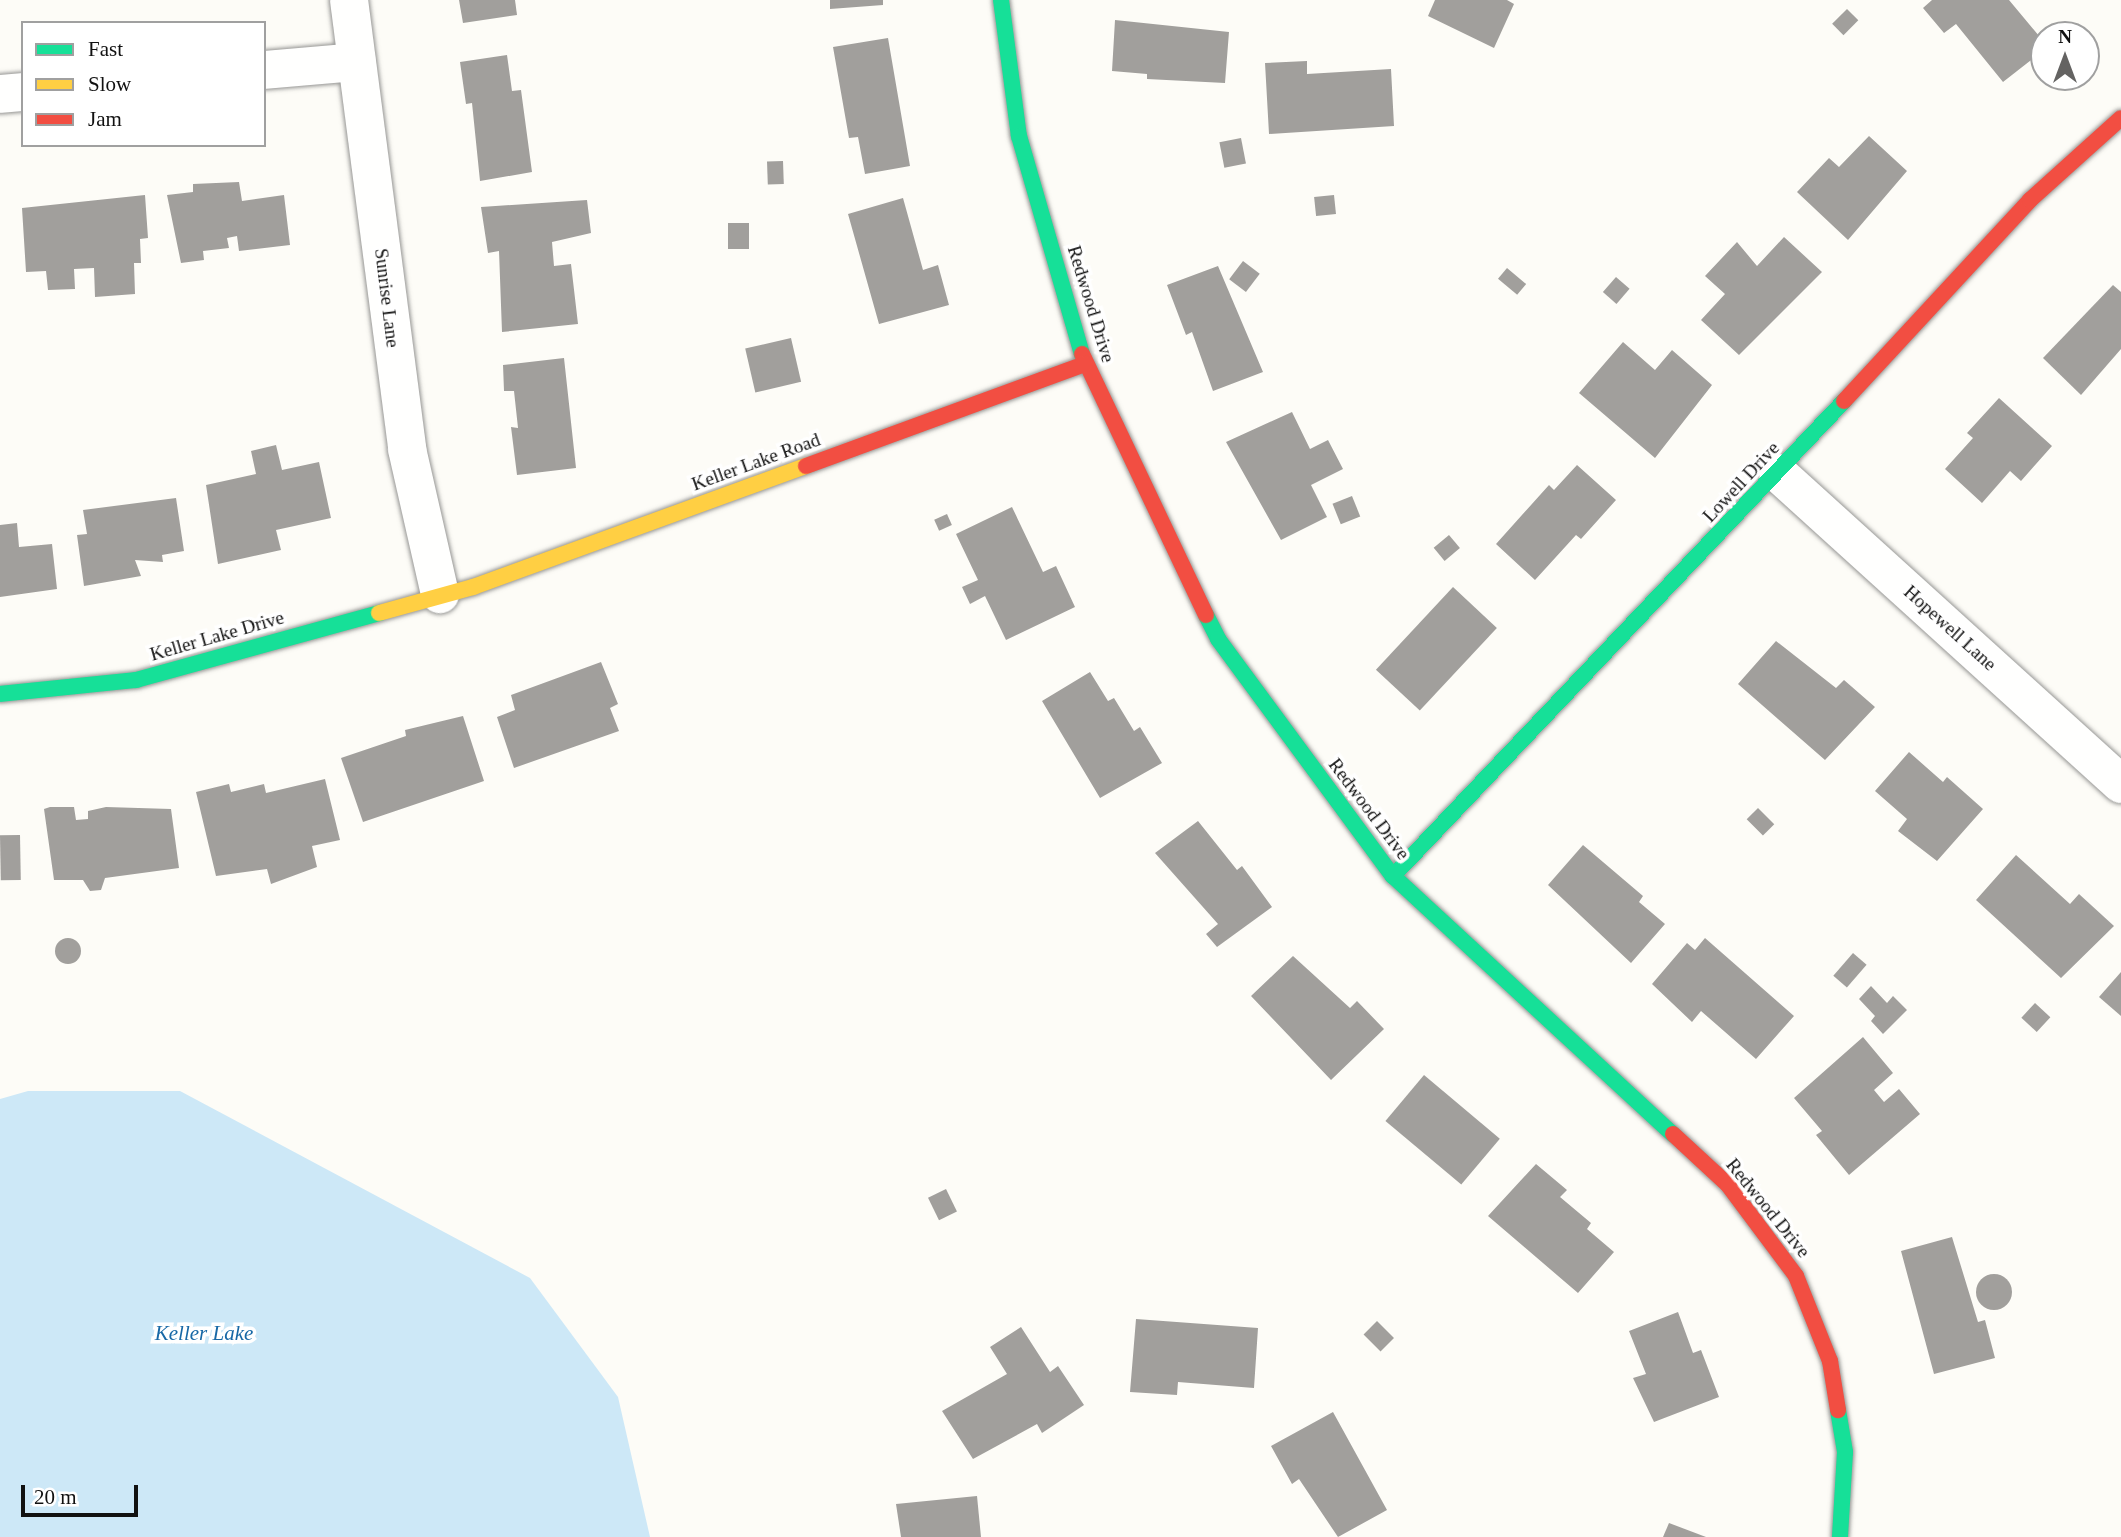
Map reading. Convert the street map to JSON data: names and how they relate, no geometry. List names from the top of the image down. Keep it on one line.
{"streets":{"street":["Sunrise Lane","Redwood Drive","Keller Lake Road","Lowell Drive","Hopewell Lane","Keller Lake Drive"]},"crossings":[["Sunrise Lane","Keller Lake Road"],["Sunrise Lane","Keller Lake Drive"],["Redwood Drive","Keller Lake Road"],["Redwood Drive","Lowell Drive"],["Keller Lake Road","Keller Lake Drive"],["Lowell Drive","Hopewell Lane"]],"water":["Keller Lake"],"legend":["Fast","Slow","Jam"],"scale_bar":"20 m","north":"top"}
